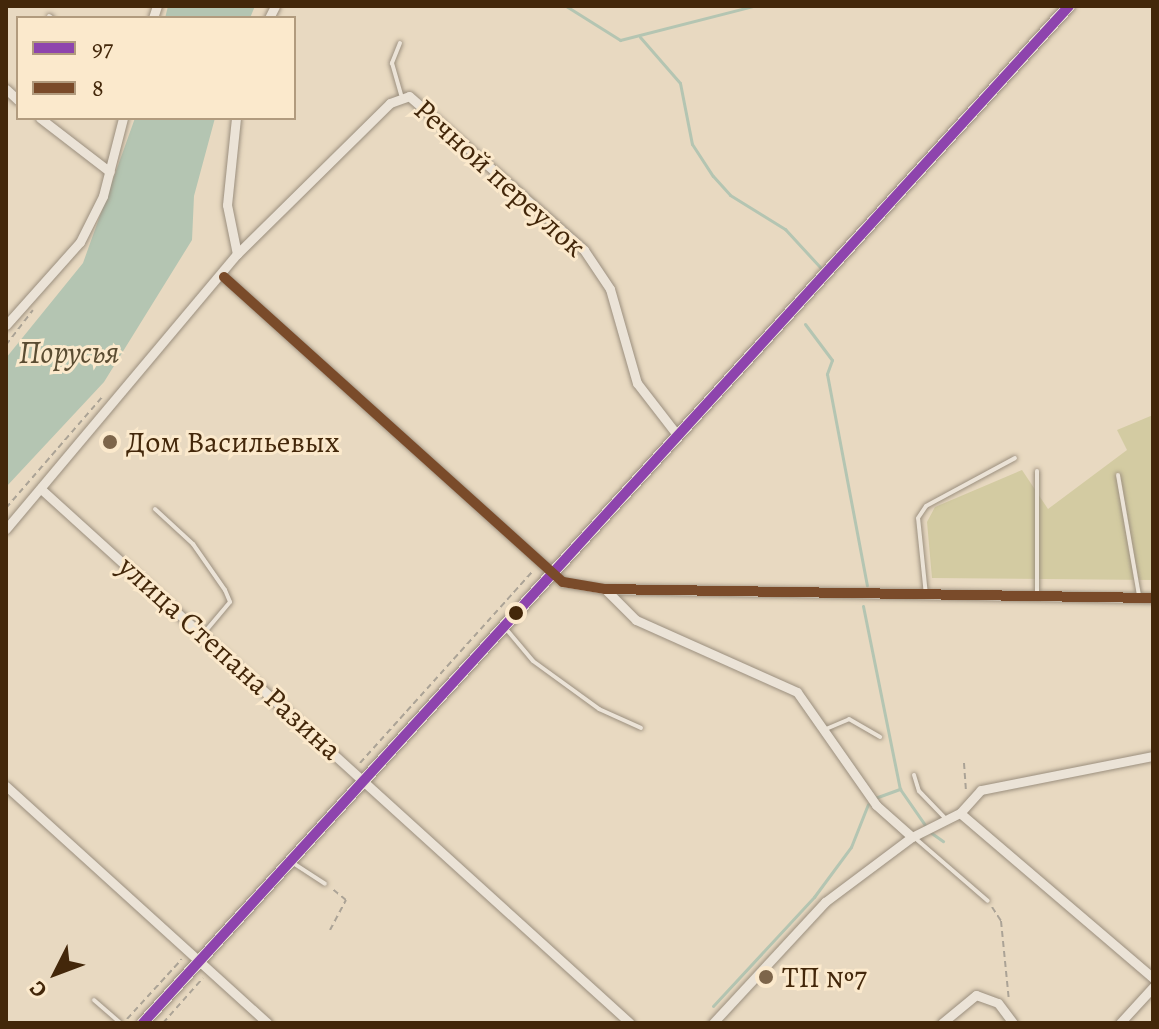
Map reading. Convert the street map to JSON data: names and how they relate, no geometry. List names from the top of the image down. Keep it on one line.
{"streets":{"street":["Речной переулок","улица Степана Разина"]},"water":["Порусья"],"places":["Дом Васильевых","ТП №7"],"lines":["transit line 97","transit line 8"],"legend":["97","8"],"north":"bottom left"}
